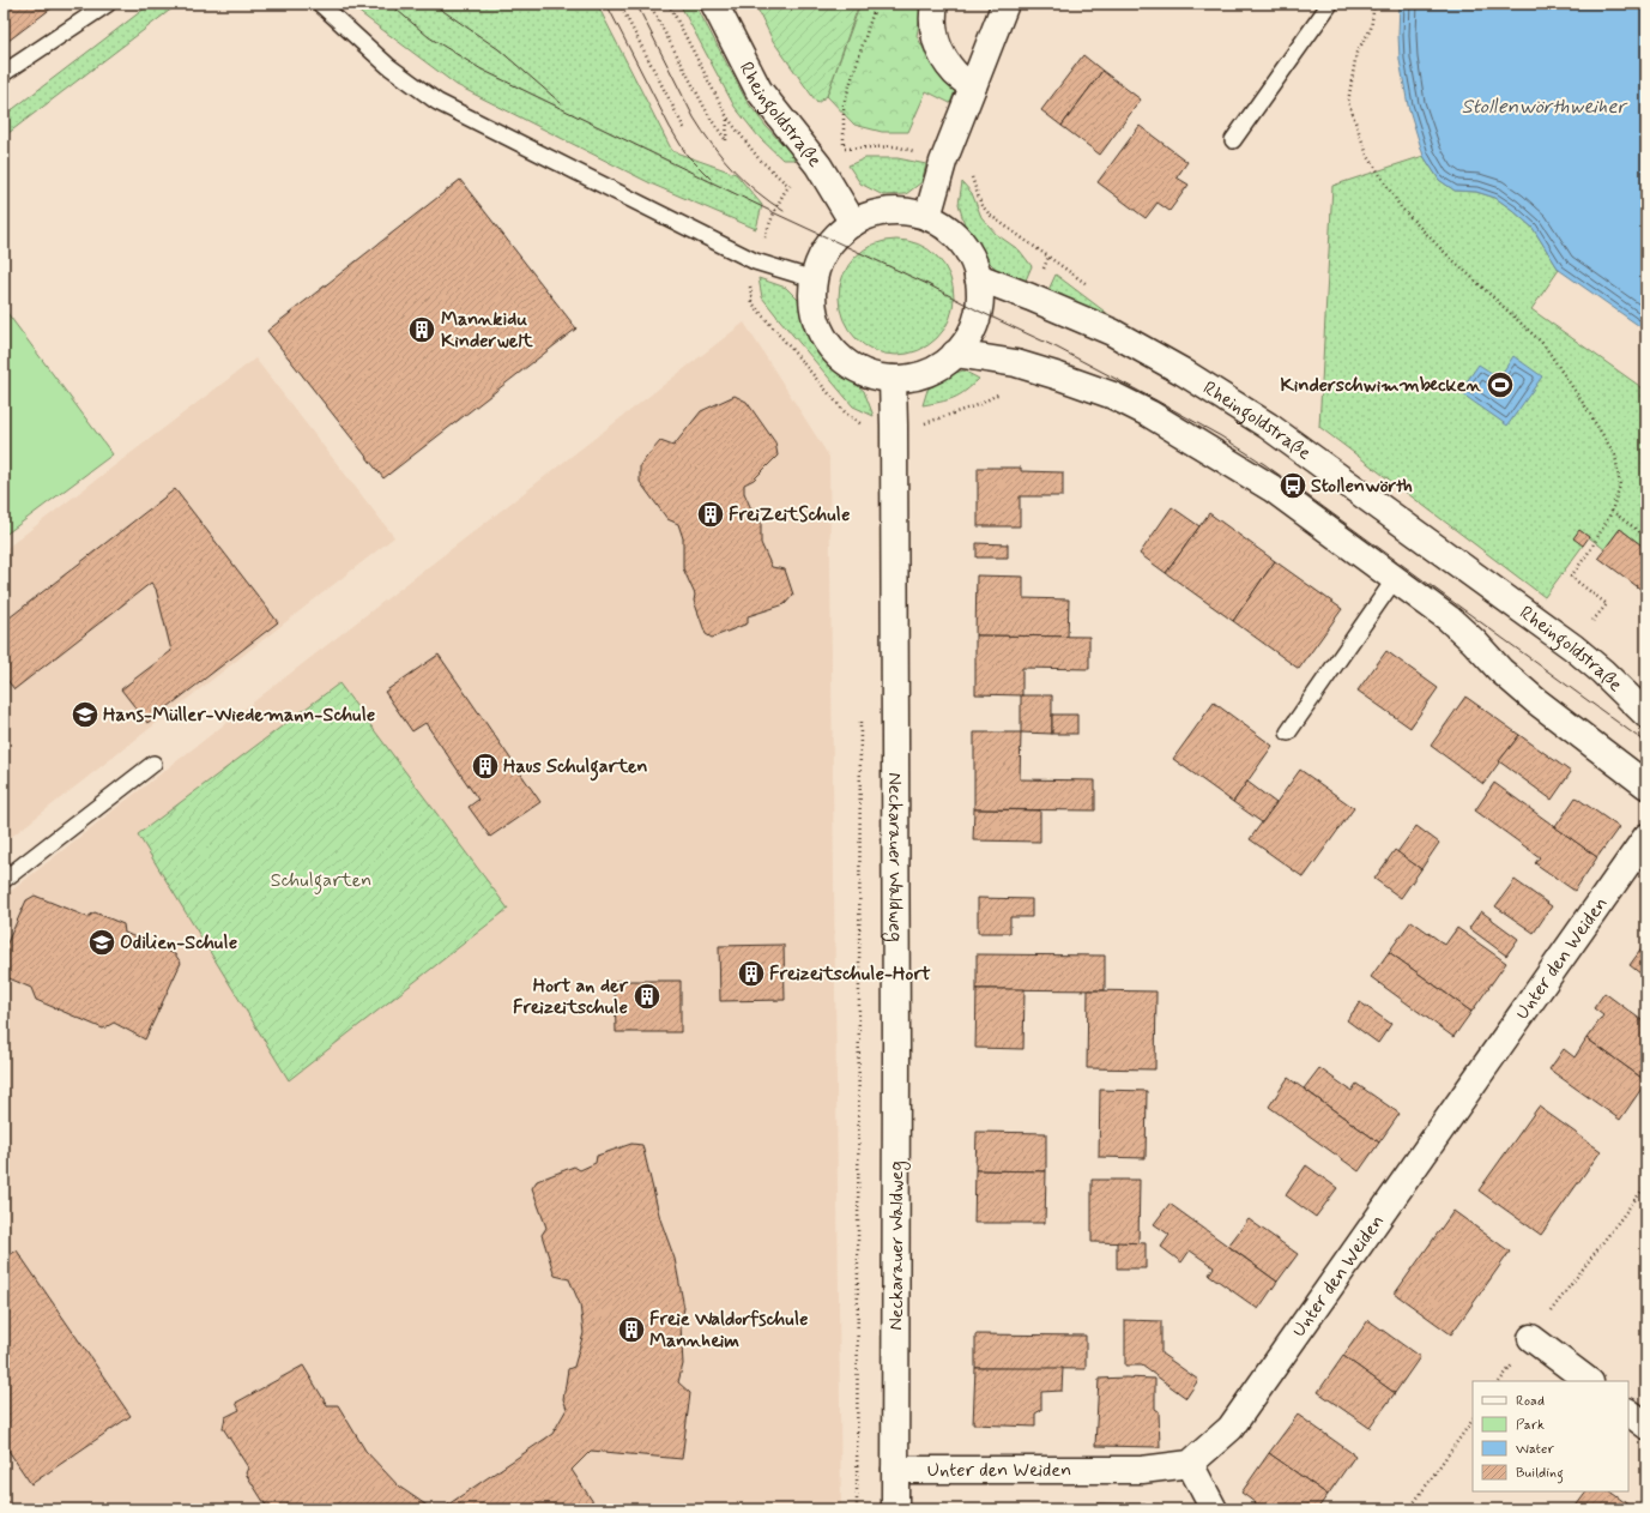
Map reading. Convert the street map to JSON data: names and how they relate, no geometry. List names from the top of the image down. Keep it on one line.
{"streets":{"street":["Rheingoldstraße","Neckarauer Waldweg","Unter den Weiden"]},"crossings":[["Rheingoldstraße","Neckarauer Waldweg"],["Neckarauer Waldweg","Unter den Weiden"]],"water":["Stollenwörthweiher"],"parks":["Schulgarten"],"places":{"building":["Mannkidu Kinderwelt","FreiZeitSchule","Haus Schulgarten","Freizeitschule-Hort","Hort an der Freizeitschule","Freie Waldorfschule Mannheim"],"sports":["Kinderschwimmbecken"],"bus stop":["Stollenwörth"],"school or university":["Hans-Müller-Wiedemann-Schule","Odilien-Schule"]},"legend":["Road","Park","Water","Building"]}
